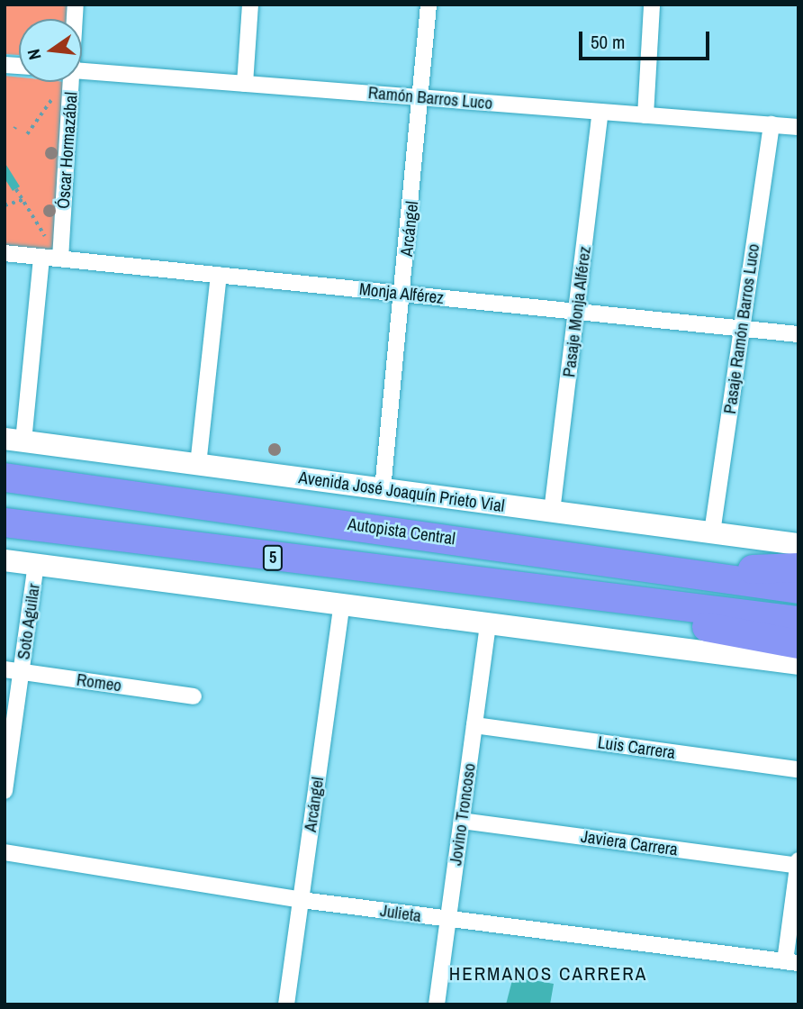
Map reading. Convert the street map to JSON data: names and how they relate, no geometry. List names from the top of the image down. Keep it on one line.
{"streets":{"highway":["Autopista Central","5"],"main road":["Avenida José Joaquín Prieto Vial"],"street":["Ramón Barros Luco","Óscar Hormazábal","Arcángel","Monja Alférez","Pasaje Monja Alférez","Pasaje Ramón Barros Luco","Soto Aguilar","Romeo","Luis Carrera","Jovino Troncoso","Javiera Carrera","Julieta"]},"crossings":[["Ramón Barros Luco","Arcángel"],["Ramón Barros Luco","Pasaje Monja Alférez"],["Ramón Barros Luco","Pasaje Ramón Barros Luco"],["Óscar Hormazábal","Monja Alférez"],["Arcángel","Monja Alférez"],["Arcángel","Avenida José Joaquín Prieto Vial"],["Arcángel","Julieta"],["Monja Alférez","Pasaje Monja Alférez"],["Monja Alférez","Pasaje Ramón Barros Luco"],["Pasaje Monja Alférez","Avenida José Joaquín Prieto Vial"],["Pasaje Ramón Barros Luco","Avenida José Joaquín Prieto Vial"],["Soto Aguilar","Romeo"],["Luis Carrera","Jovino Troncoso"],["Jovino Troncoso","Javiera Carrera"],["Jovino Troncoso","Julieta"]],"districts":["HERMANOS CARRERA"],"scale_bar":"50 m","north":"left"}
